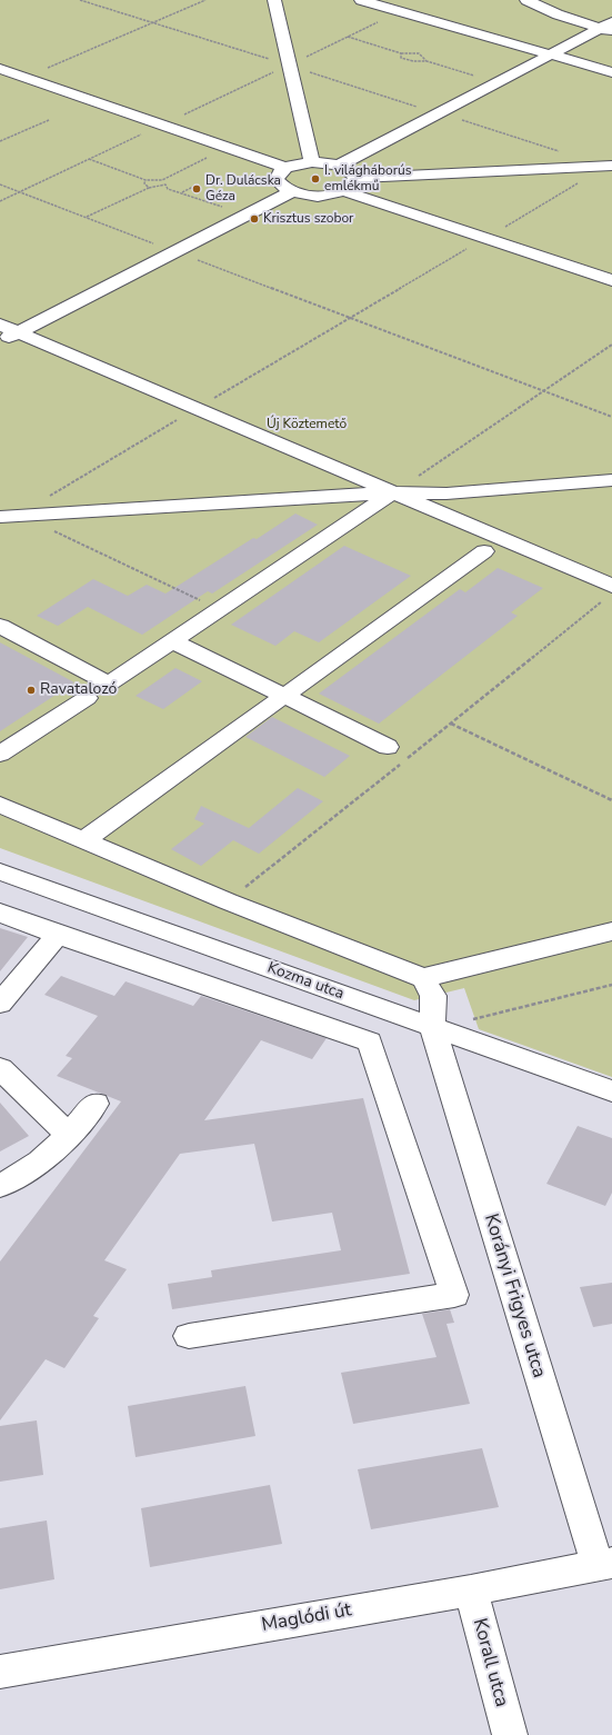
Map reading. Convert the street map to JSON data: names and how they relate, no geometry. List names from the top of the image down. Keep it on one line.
{"streets":{"street":["Kozma utca","Korányi Frigyes utca","Maglódi út","Korall utca"]},"crossings":[["Kozma utca","Korányi Frigyes utca"],["Korányi Frigyes utca","Maglódi út"],["Maglódi út","Korall utca"]],"parks":["Új Köztemető"],"places":["I. világháborús emlékmű","Dr. Dulácska Géza","Krisztus szobor","Ravatalozó"]}
